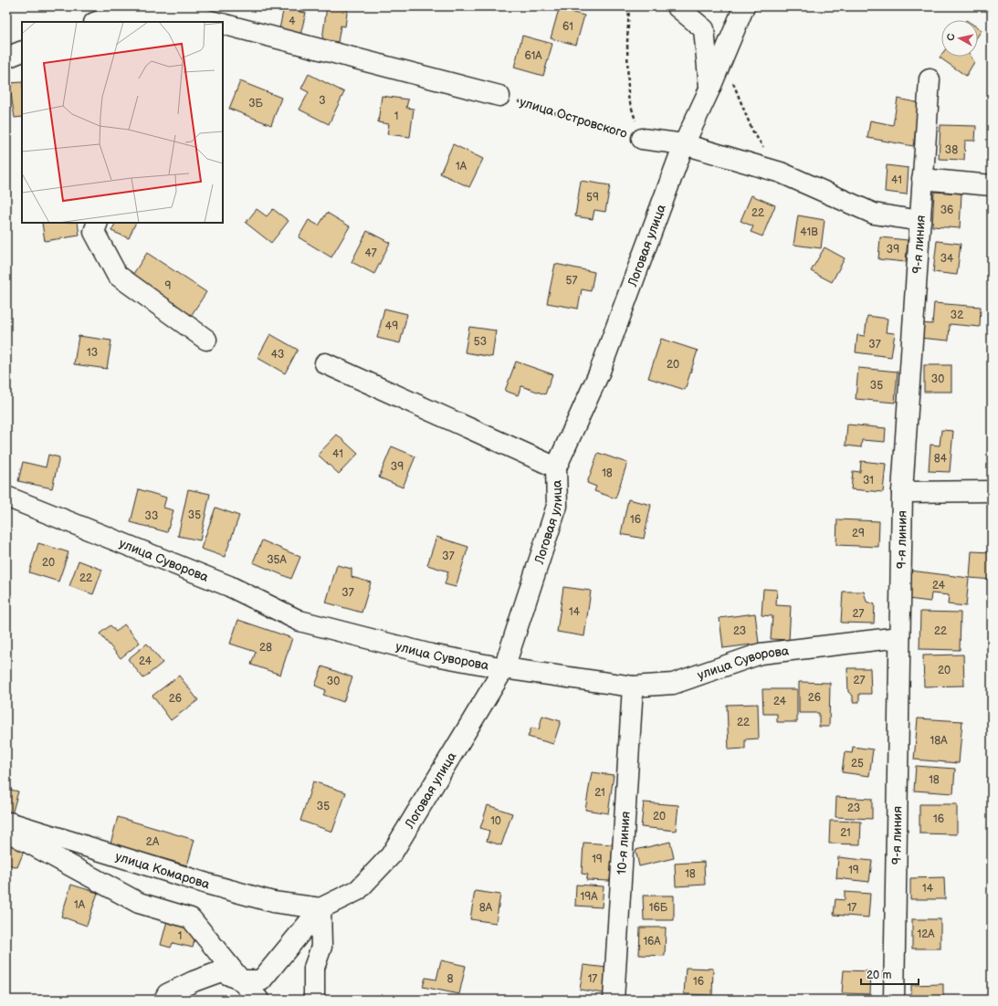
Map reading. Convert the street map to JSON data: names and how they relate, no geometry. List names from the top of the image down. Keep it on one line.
{"streets":{"street":["улица Островского","9-я линия","Логовая улица","улица Суворова","10-я линия","улица Комарова"]},"crossings":[["улица Островского","9-я линия"],["улица Островского","Логовая улица"],["9-я линия","улица Суворова"],["Логовая улица","улица Суворова"],["Логовая улица","улица Комарова"],["улица Суворова","10-я линия"]],"house_numbers":["4","61","61А","3","3Б","1","38","1А","41","59","36","22","41В","39","47","34","57","9","32","49","53","37","13","43","20","30","35","41","84","39","18","31","35","33","16","29","37","35А","20","22","24","37","14","27","23","22","28","24","20","27","30","26","26","24","22","18А","25","18","21","35","23","20","16","10","21","2А","19","19","18","14","19А","1А","8А","16Б","17","12А","1","16А","8","17","16"],"scale_bar":"20 m","north":"left"}
